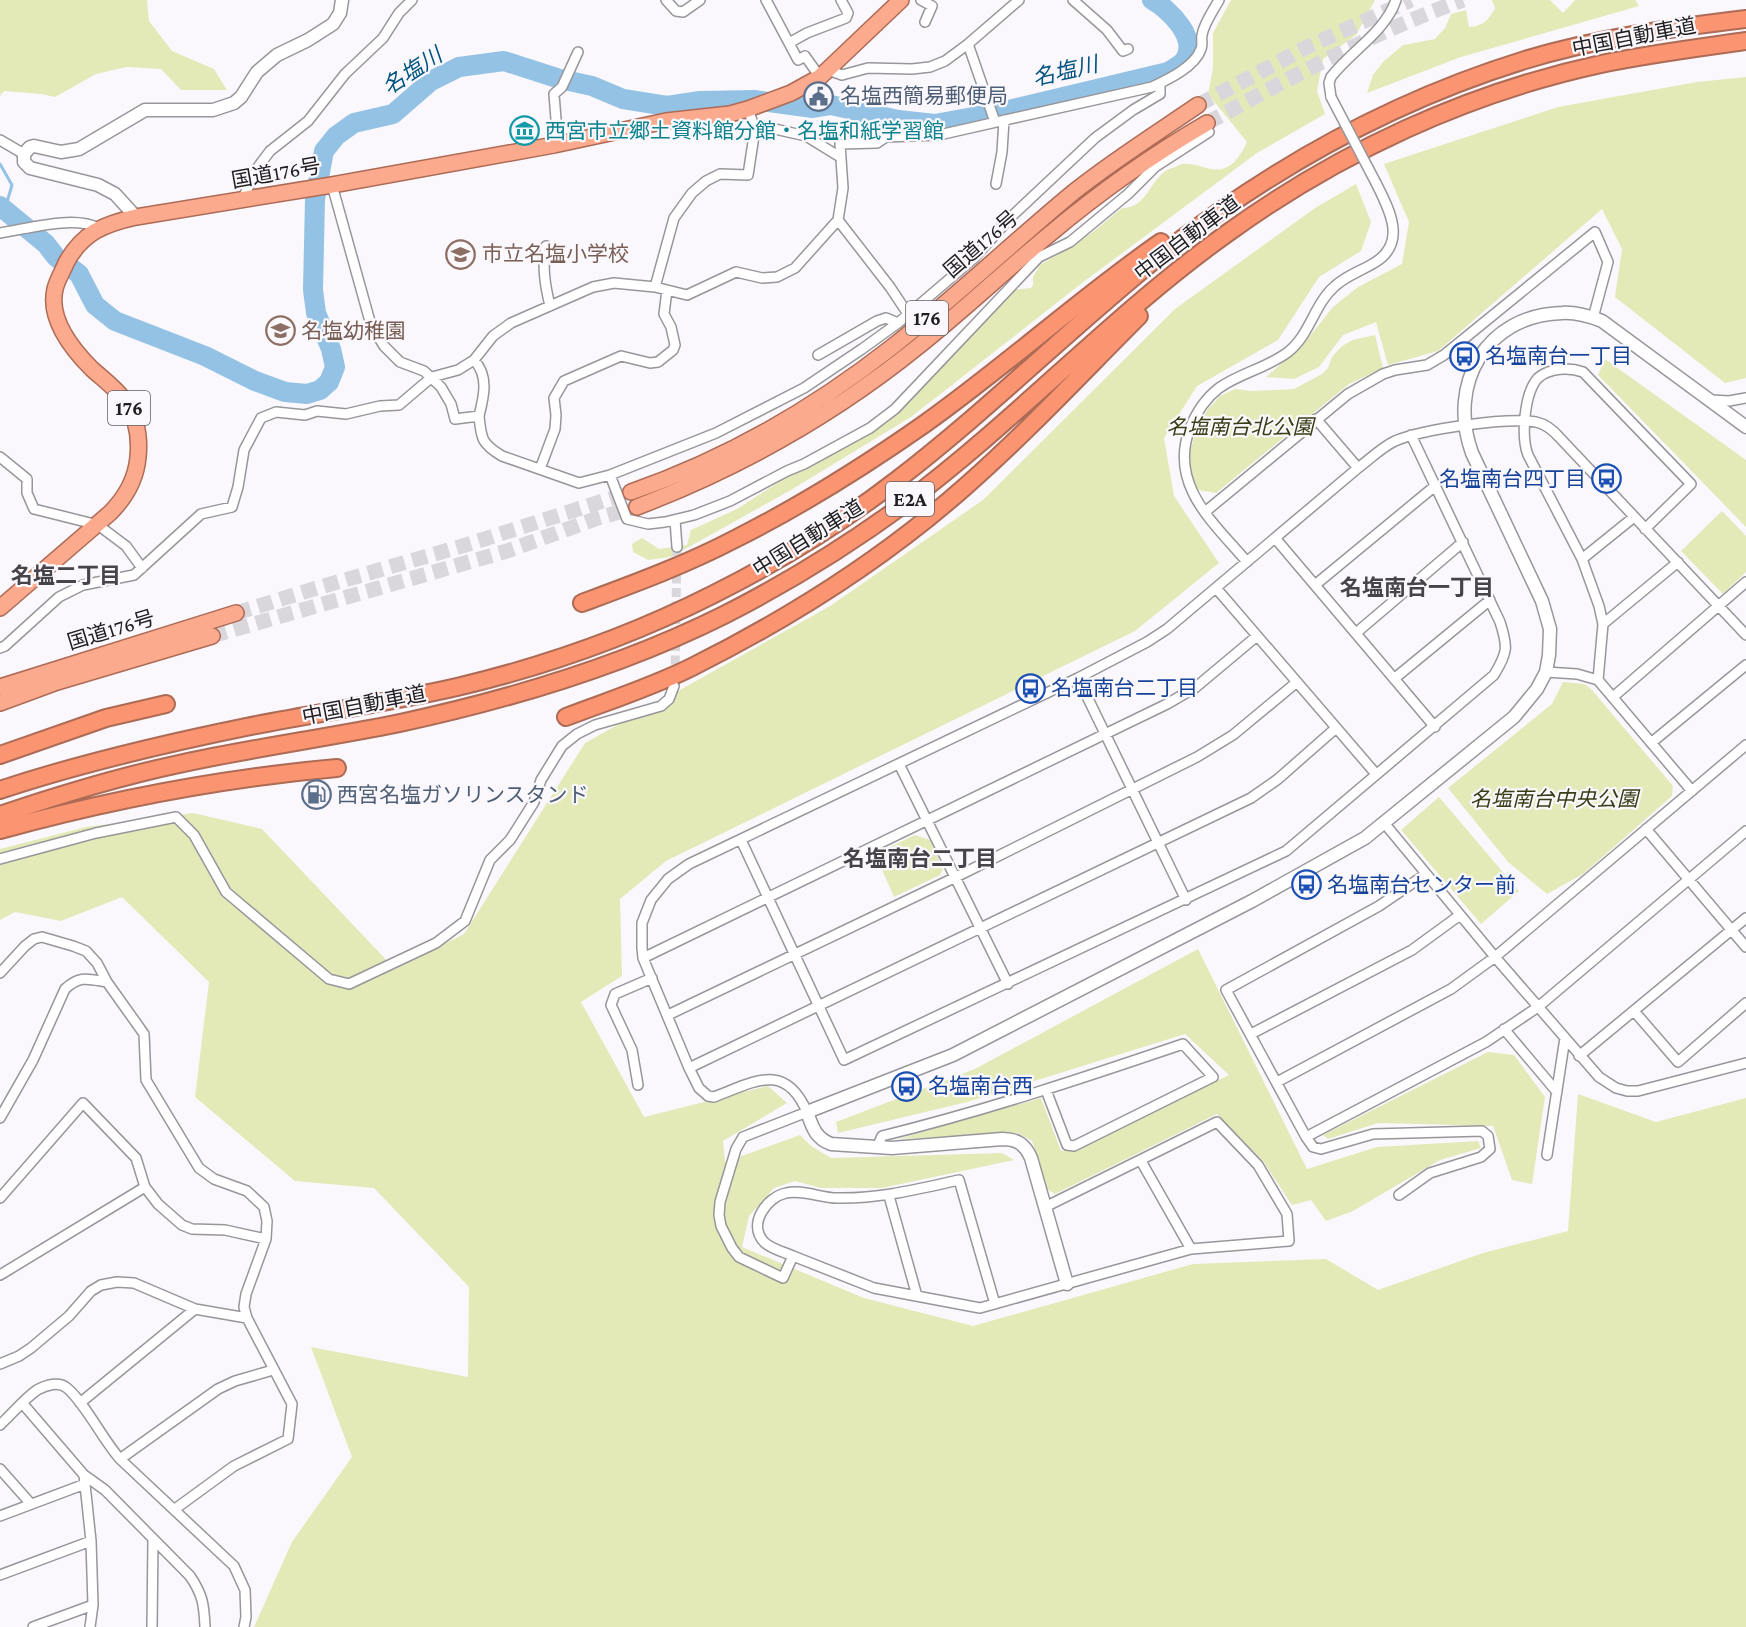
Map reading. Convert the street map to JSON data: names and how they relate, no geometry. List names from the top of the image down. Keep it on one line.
{"streets":{"highway":["中国自動車道","国道176号","176","E2A"]},"districts":["名塩二丁目","名塩南台一丁目","名塩南台二丁目"],"water":["名塩川"],"parks":["名塩南台北公園","名塩南台中央公園"],"places":{"public building":["名塩西簡易郵便局"],"museum":["西宮市立郷土資料館分館・名塩和紙学習館"],"school or university":["市立名塩小学校","名塩幼稚園"],"bus stop":["名塩南台一丁目","名塩南台四丁目","名塩南台二丁目","名塩南台センター前","名塩南台西"],"fuel station":["西宮名塩ガソリンスタンド"]}}
